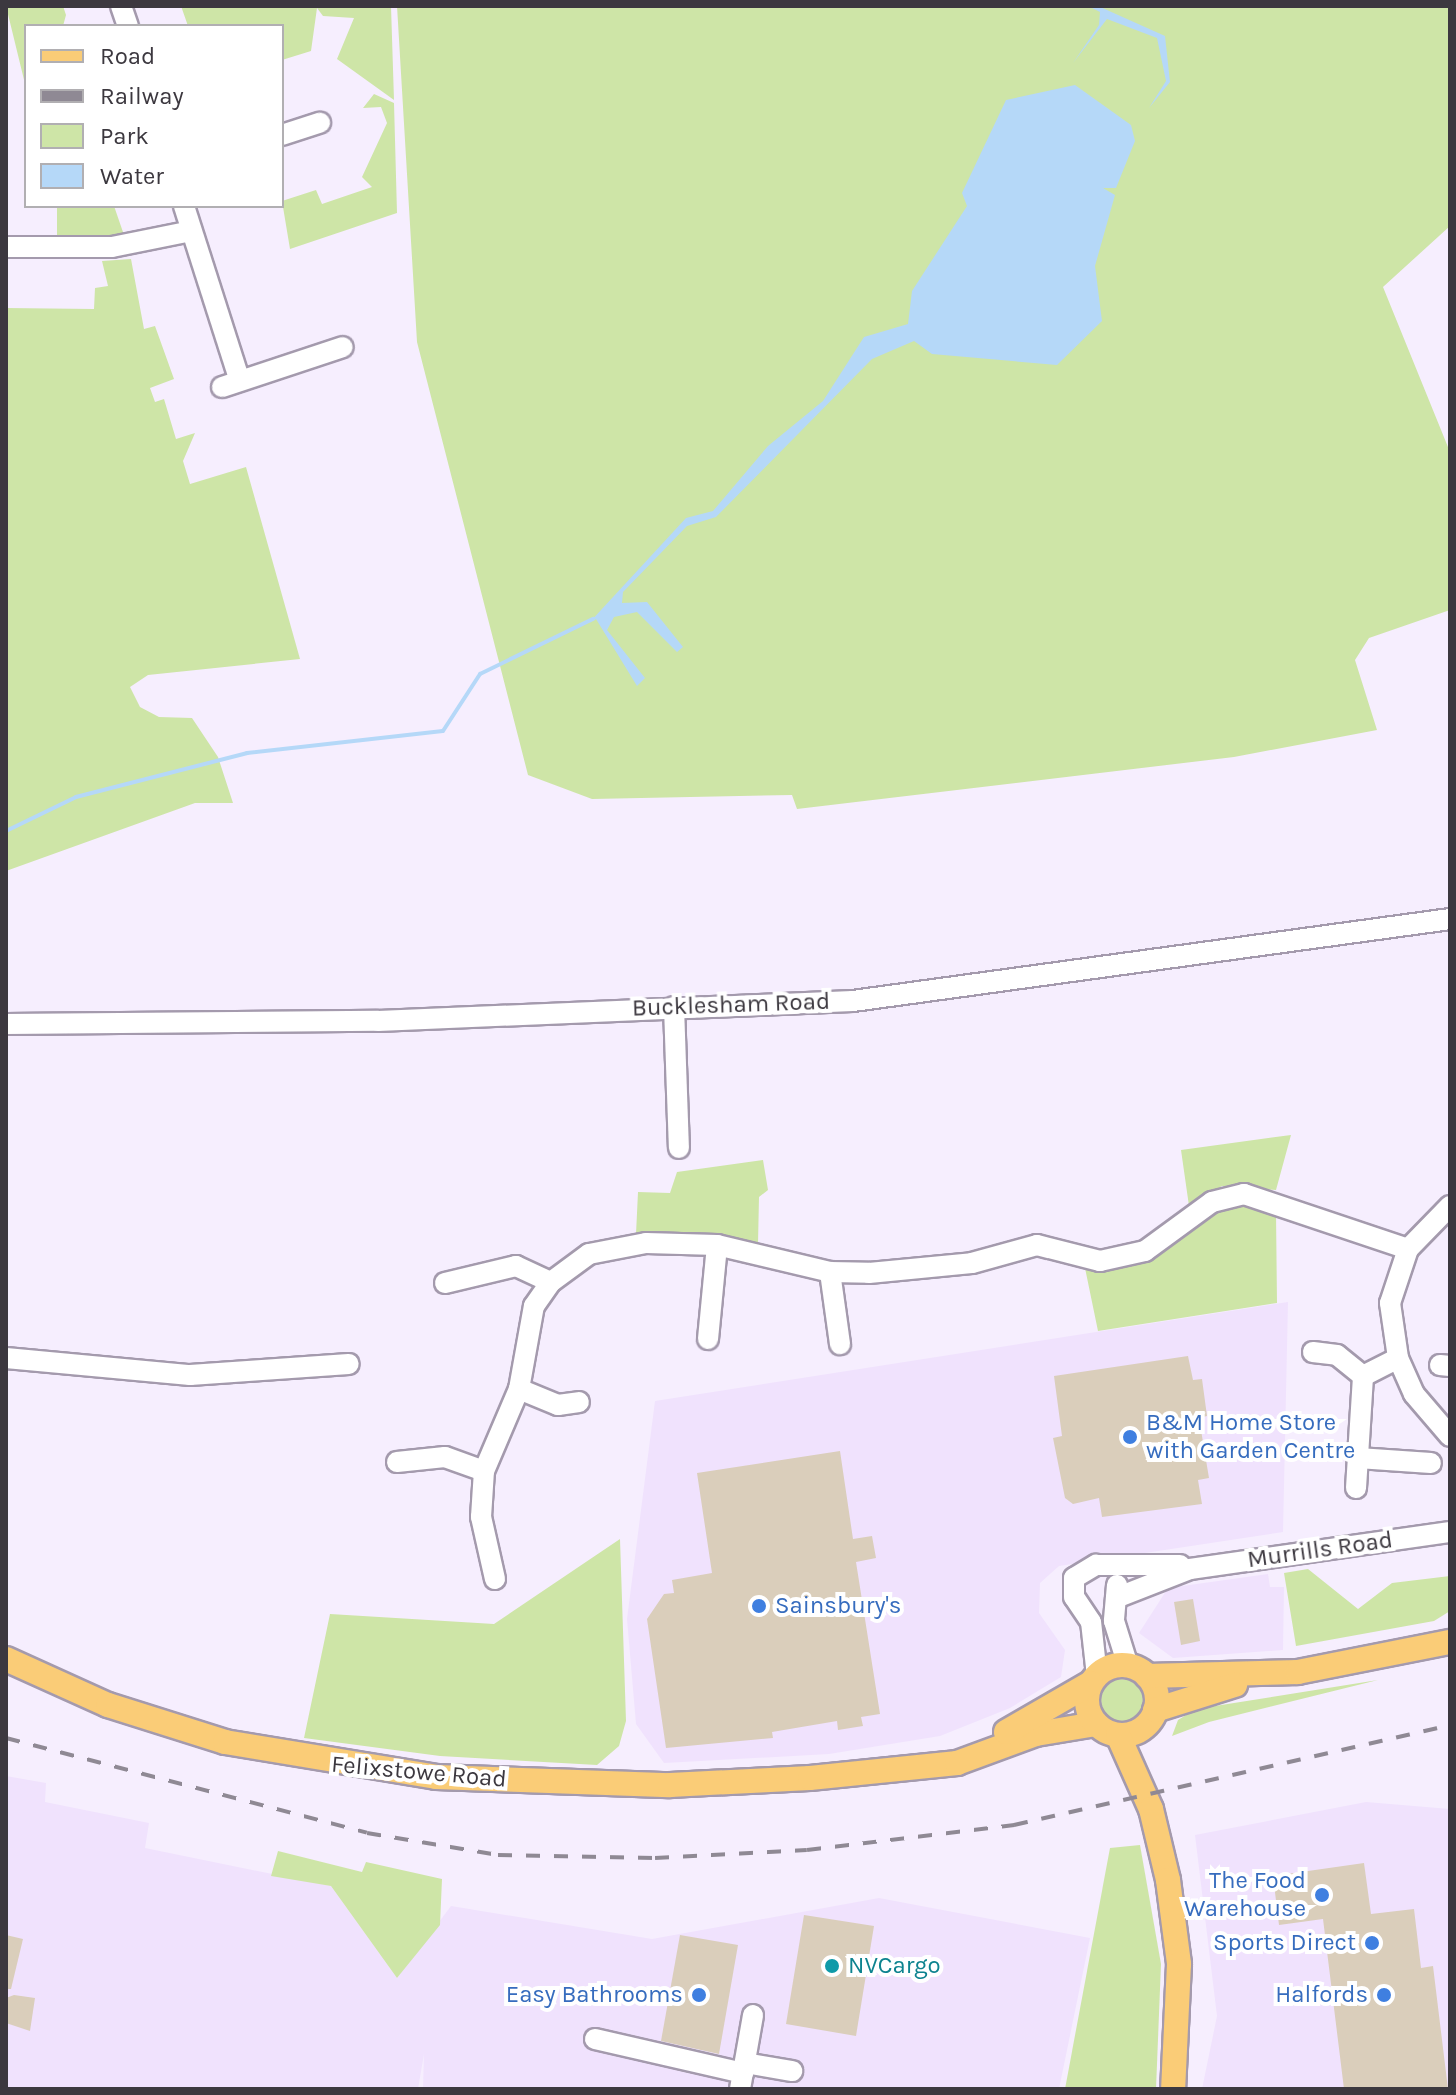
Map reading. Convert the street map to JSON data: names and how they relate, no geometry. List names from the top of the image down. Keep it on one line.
{"streets":{"main road":["Felixstowe Road"],"street":["Bucklesham Road","Murrills Road"]},"places":["B&M Home Store with Garden Centre","Sainsbury's","The Food Warehouse","Sports Direct","NVCargo","Easy Bathrooms","Halfords"],"legend":["Road","Railway","Park","Water"]}
